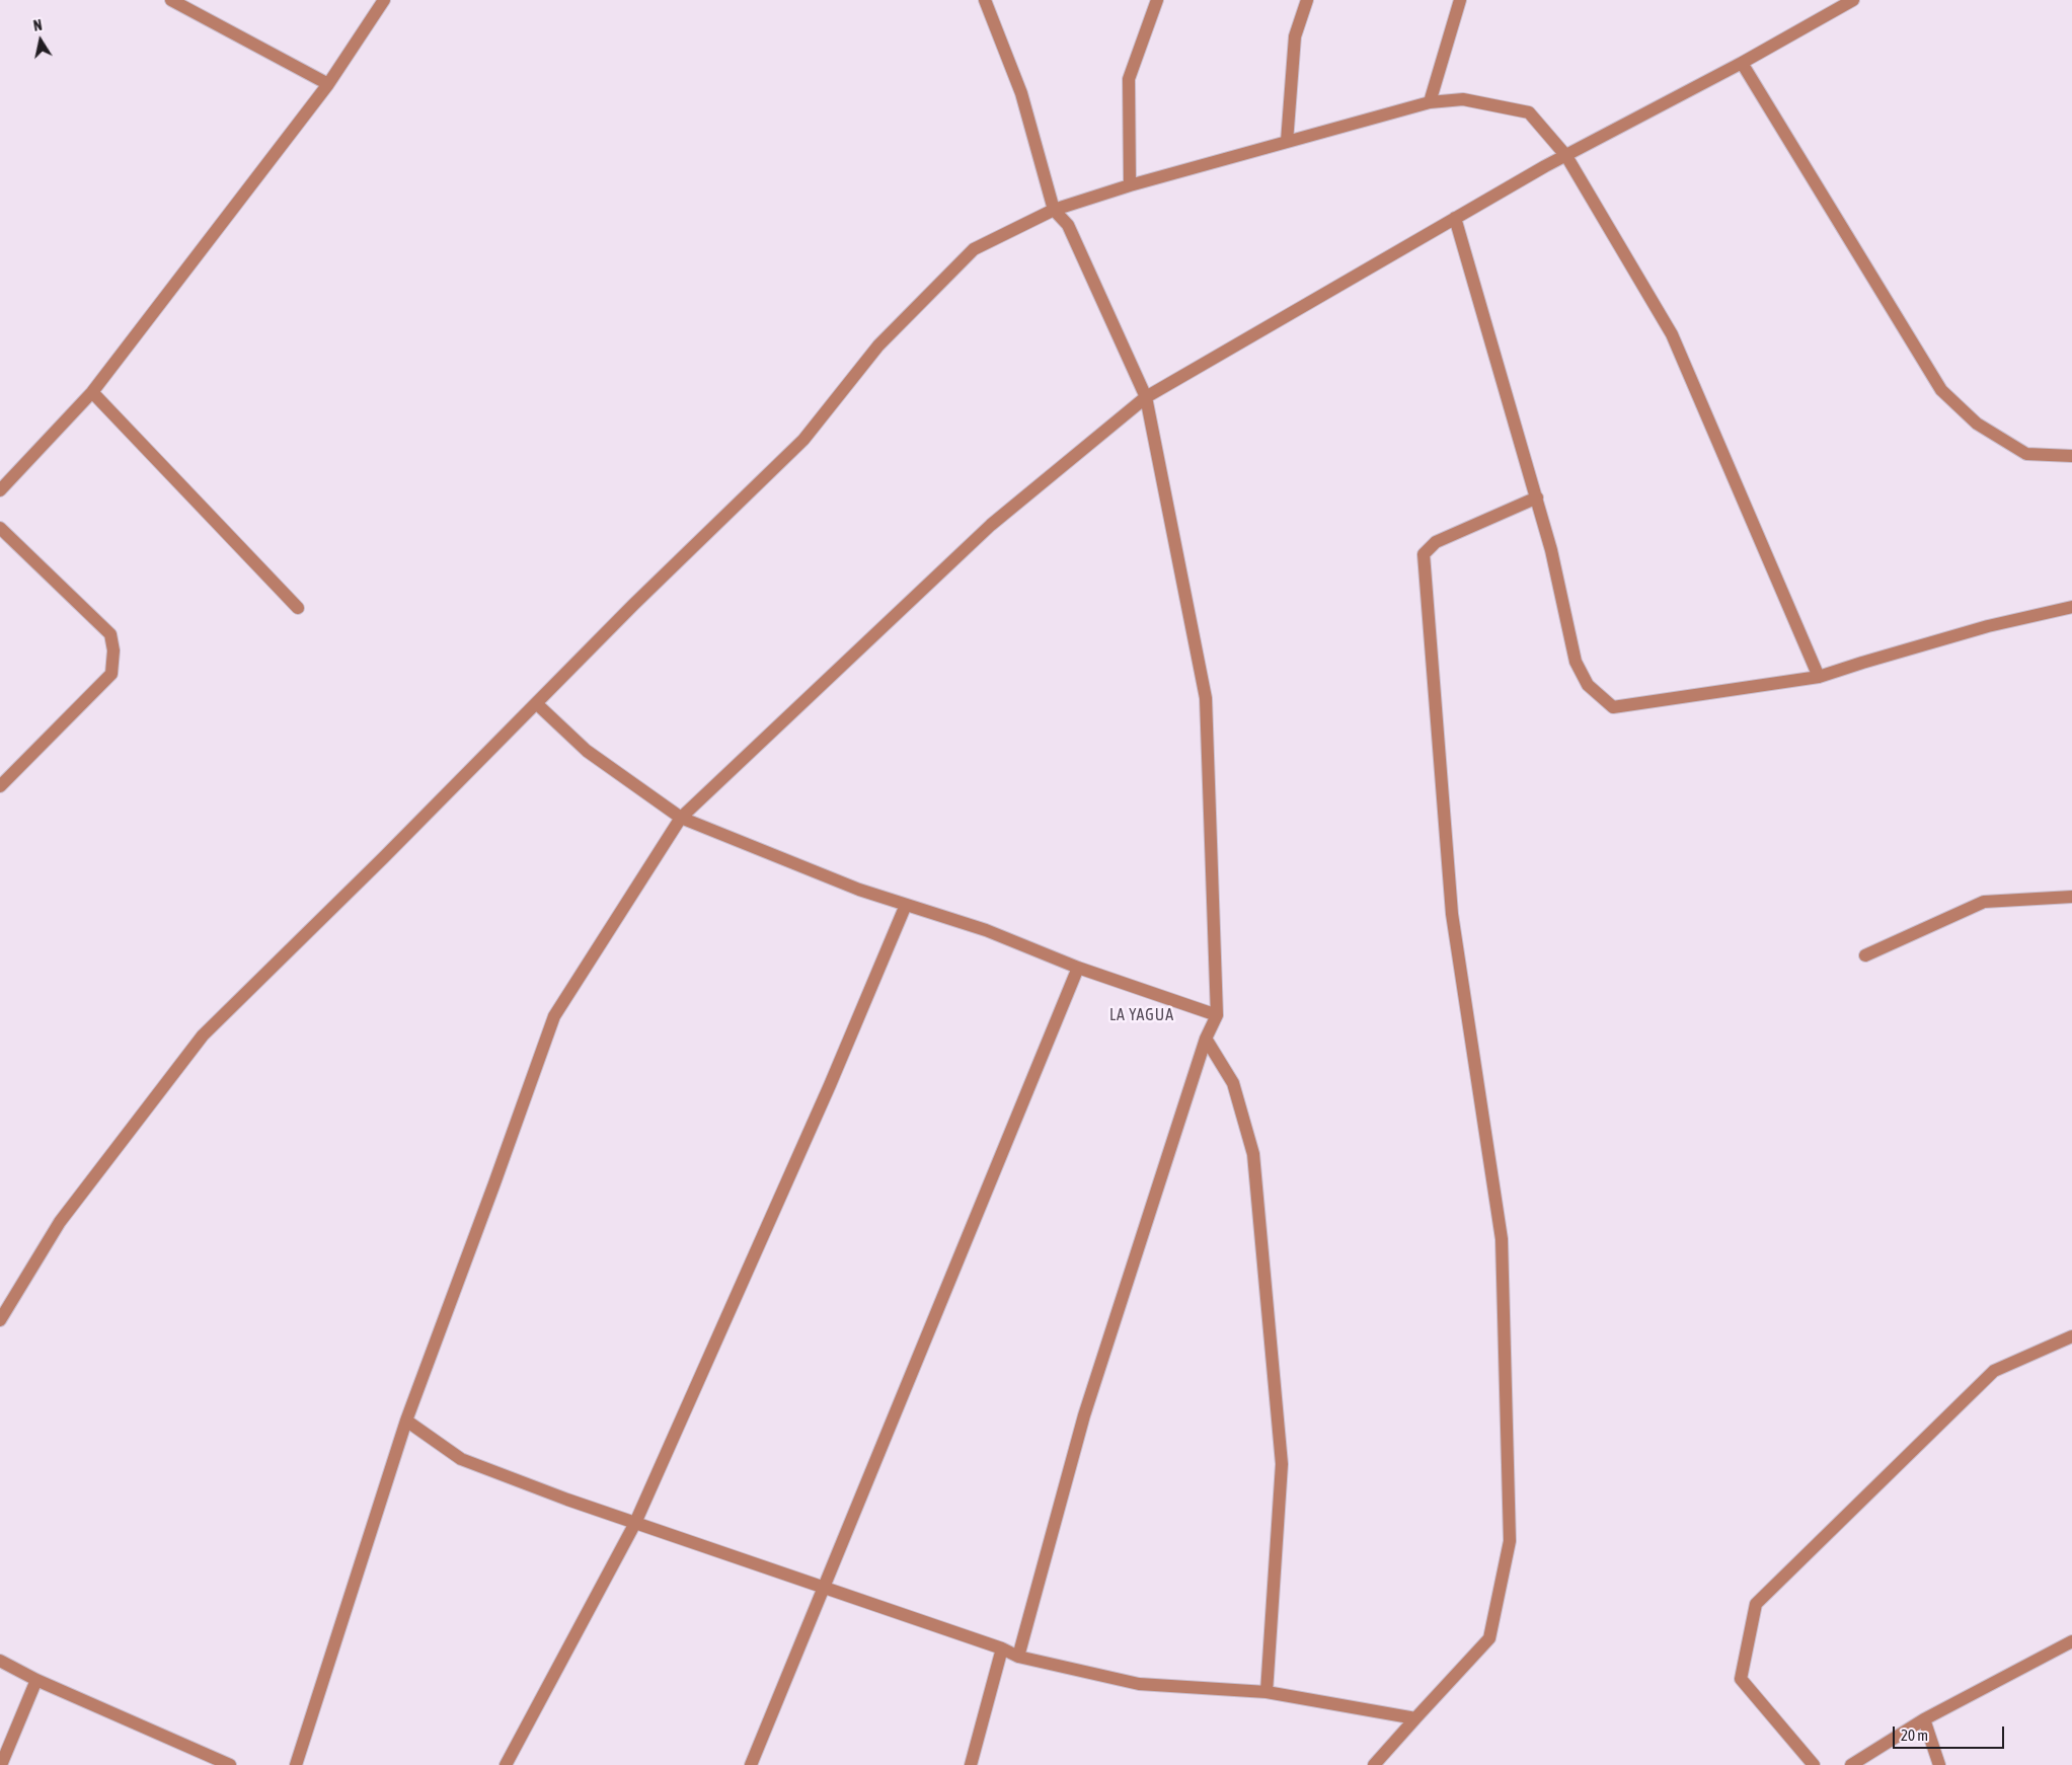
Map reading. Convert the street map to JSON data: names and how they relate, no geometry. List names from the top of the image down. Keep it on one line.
{"districts":["LA YAGUA"],"scale_bar":"20 m","north":"top"}
